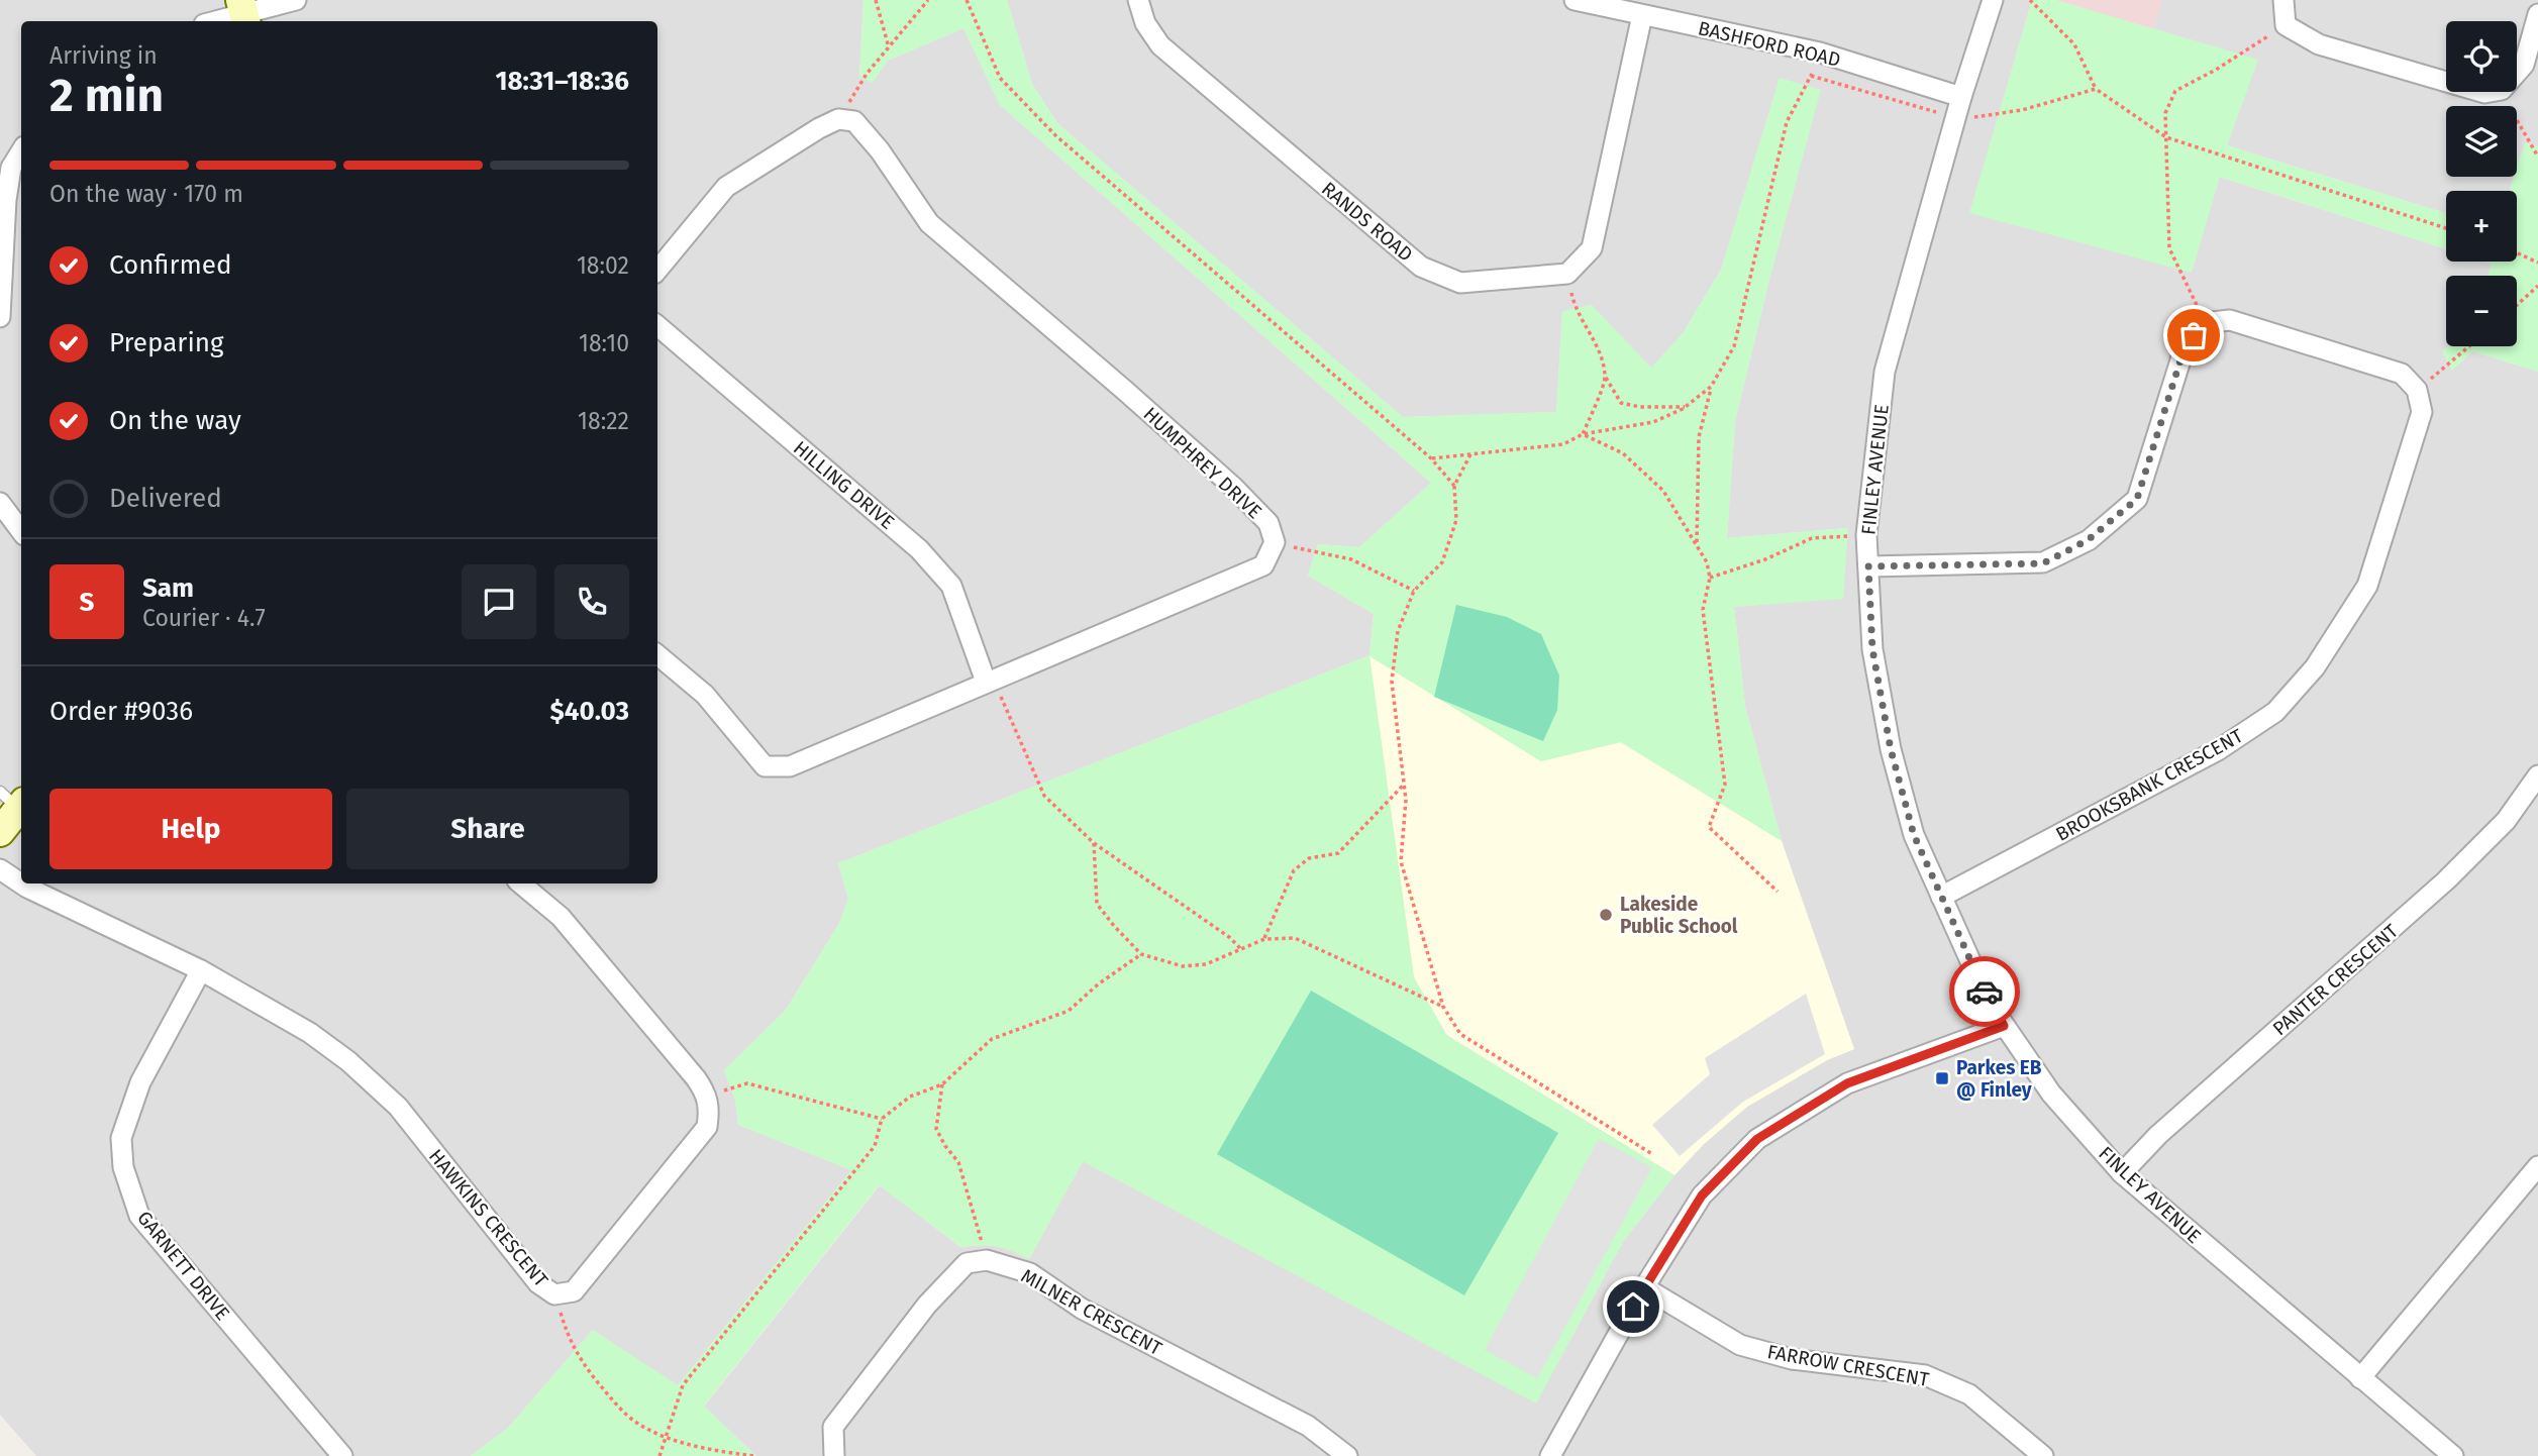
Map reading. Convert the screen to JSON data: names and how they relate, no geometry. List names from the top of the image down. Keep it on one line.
{"streets":{"street":["BASHFORD ROAD","RANDS ROAD","HUMPHREY DRIVE","FINLEY AVENUE","HILLING DRIVE","BROOKSBANK CRESCENT","PANTER CRESCENT","HAWKINS CRESCENT","GARNETT DRIVE","MILNER CRESCENT","FARROW CRESCENT"]},"crossings":[["BASHFORD ROAD","FINLEY AVENUE"],["FINLEY AVENUE","BROOKSBANK CRESCENT"],["FINLEY AVENUE","PANTER CRESCENT"],["HAWKINS CRESCENT","GARNETT DRIVE"]],"places":{"other":["Lakeside Public School"],"transit":["Parkes EB @ Finley"]},"page":{"map_buttons":["+","−"],"heading":["2 min","Arriving in","18:31–18:36"],"panel":["Sam","Courier · 4.7","Order #9036","$40.03"],"bar":"On the way · 170 m","list":[["Confirmed","18:02"],["Preparing","18:10"],["On the way","18:22"],"Delivered"],"round":"S","buttons":["Help","Share"]}}
